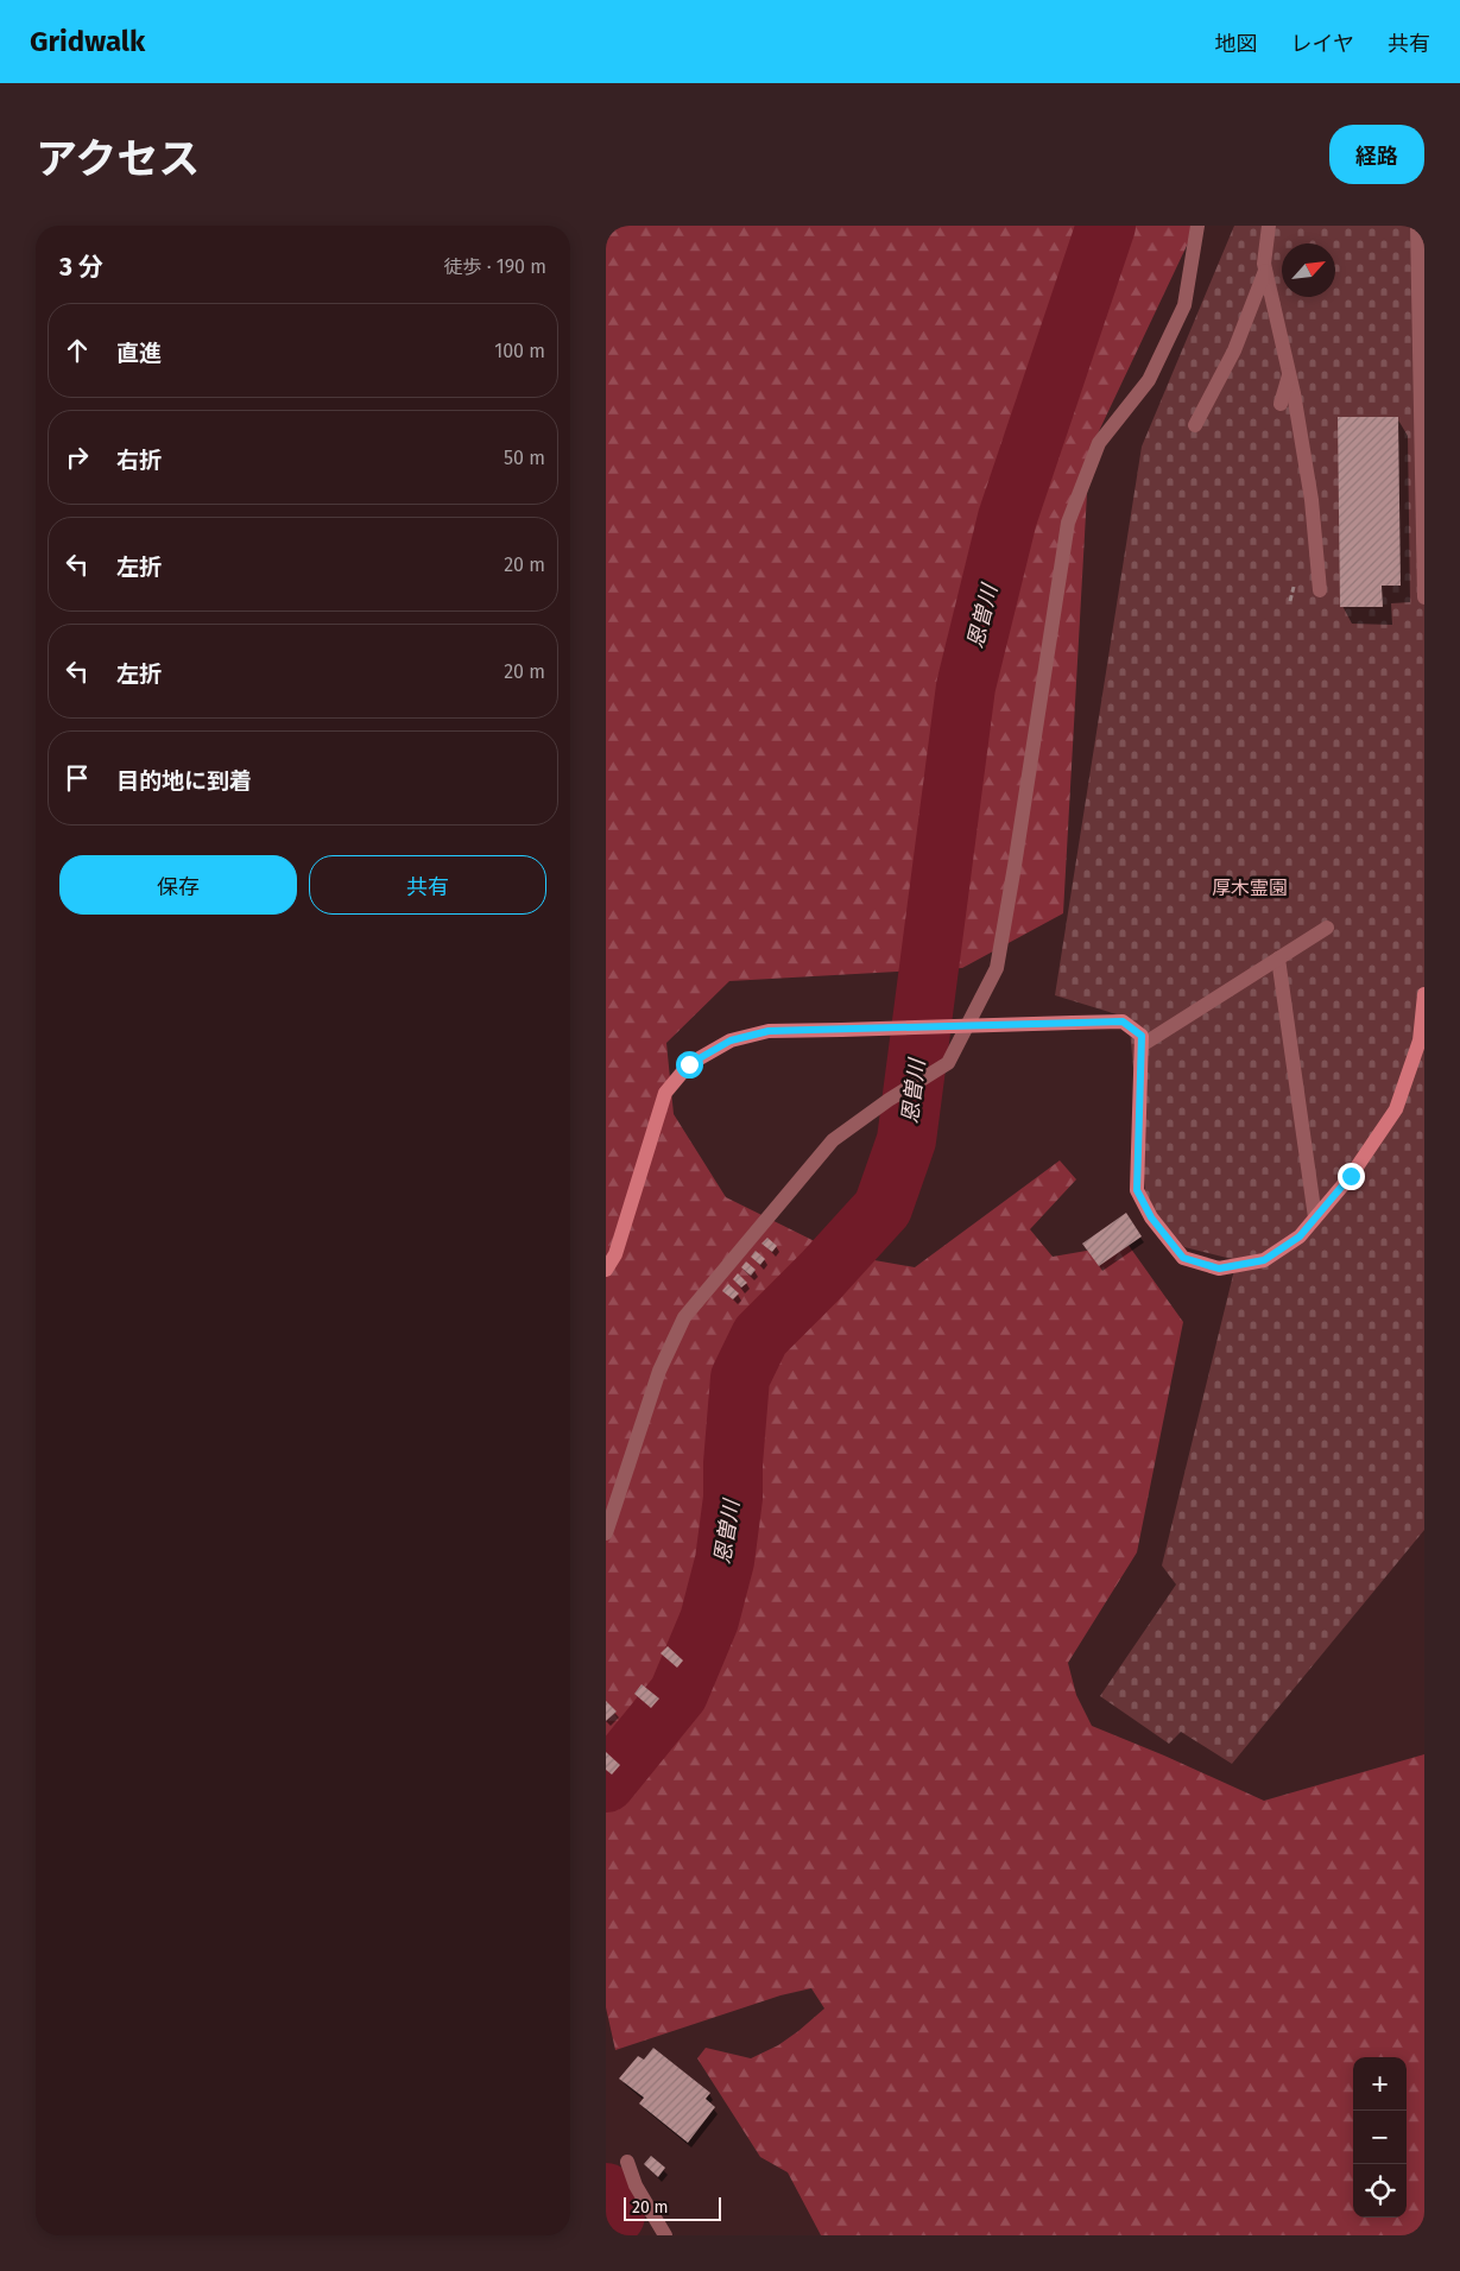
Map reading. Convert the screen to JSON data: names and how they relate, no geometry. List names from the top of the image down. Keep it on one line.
{"water":["恩曽川"],"parks":["厚木霊園"],"scale_bar":"20 m","north":"top right","page":{"header":"Gridwalk","nav":["地図","レイヤ","共有"],"title":"アクセス","buttons":["経路",["保存","共有"]],"heading":["3 分","徒歩 · 190 m"],"list":[["直進","100 m"],["右折","50 m"],["左折","20 m"],["左折","20 m"],"目的地に到着"],"map_buttons":["+","−"],"scale":"20 m"}}
